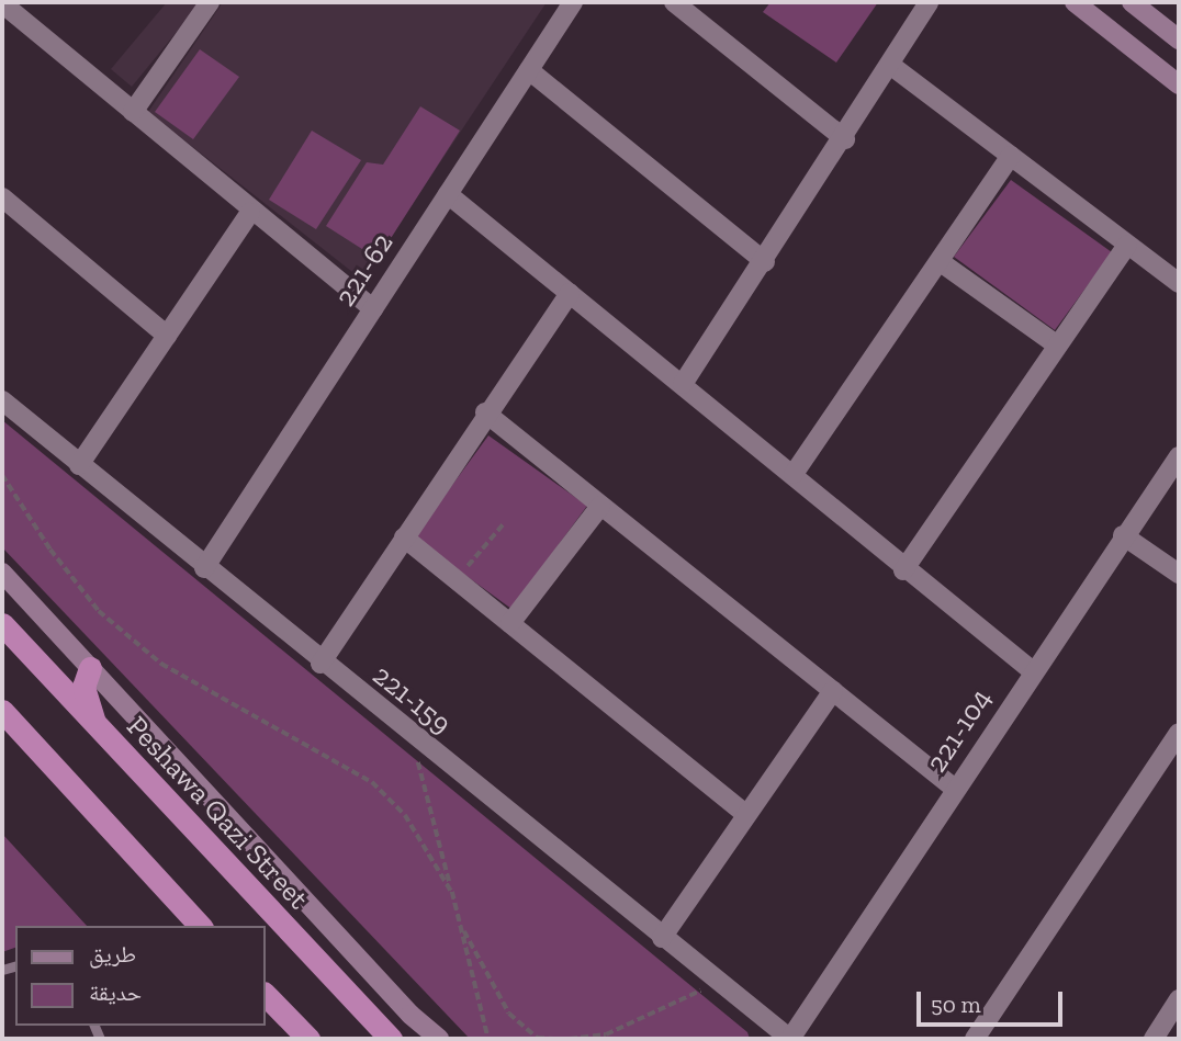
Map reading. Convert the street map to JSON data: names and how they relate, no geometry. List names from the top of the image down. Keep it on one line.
{"streets":{"highway":["Peshawa Qazi Street"],"street":["221-62","221-159","221-104"]},"crossings":[["221-62","221-159"],["221-159","221-104"]],"legend":["طريق","حديقة"],"scale_bar":"50 m"}
